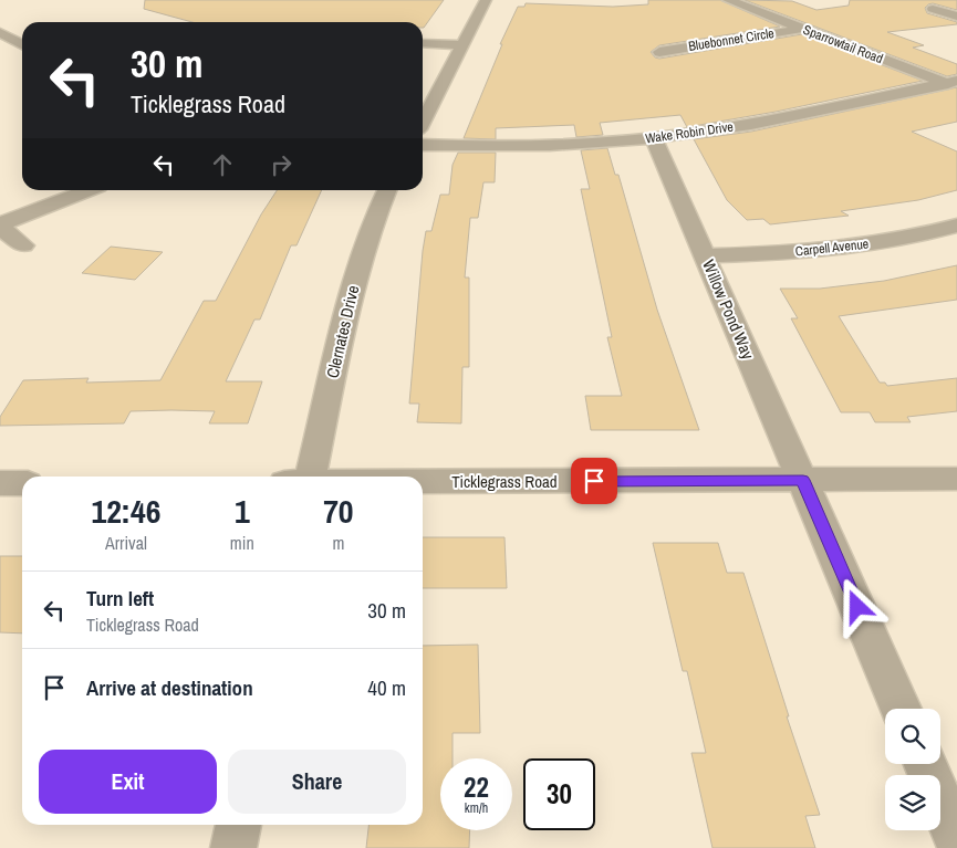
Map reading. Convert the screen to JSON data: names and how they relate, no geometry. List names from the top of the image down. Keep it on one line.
{"streets":{"street":["Bluebonnet Circle","Sparrowtail Road","Wake Robin Drive","Carpell Avenue","Willow Pond Way","Clernates Drive","Ticklegrass Road"]},"crossings":[["Bluebonnet Circle","Sparrowtail Road"],["Sparrowtail Road","Wake Robin Drive"],["Wake Robin Drive","Willow Pond Way"],["Carpell Avenue","Willow Pond Way"],["Willow Pond Way","Ticklegrass Road"]],"page":{"turn":["30 m","Ticklegrass Road"],"eta":["12:46","Arrival","1","min","70","m"],"list":[{"name":"Turn left","note":"Ticklegrass Road","value":"30 m"},{"name":"Arrive at destination","value":"40 m"}],"buttons":["Exit","Share"],"speed":"22 km/h","limit":"30"}}
